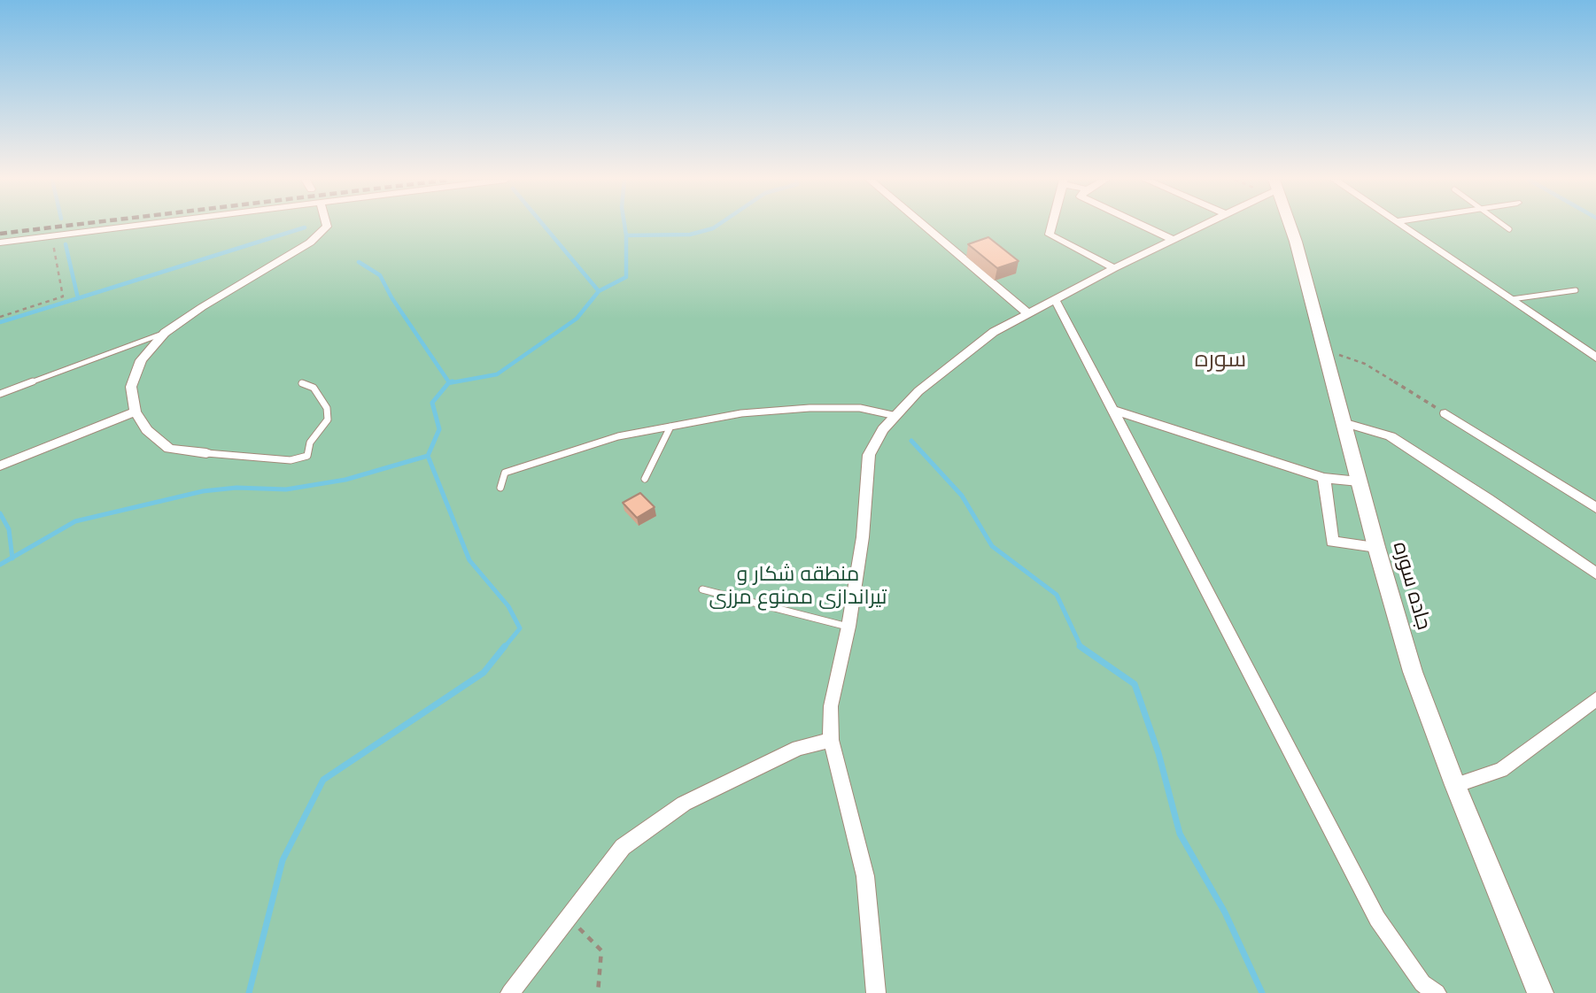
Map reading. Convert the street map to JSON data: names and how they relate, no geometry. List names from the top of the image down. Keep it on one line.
{"streets":{"main road":["جاده سوره"]},"districts":["سوره"],"parks":["منطقه شکار و تیراندازی ممنوع مرزی"]}
